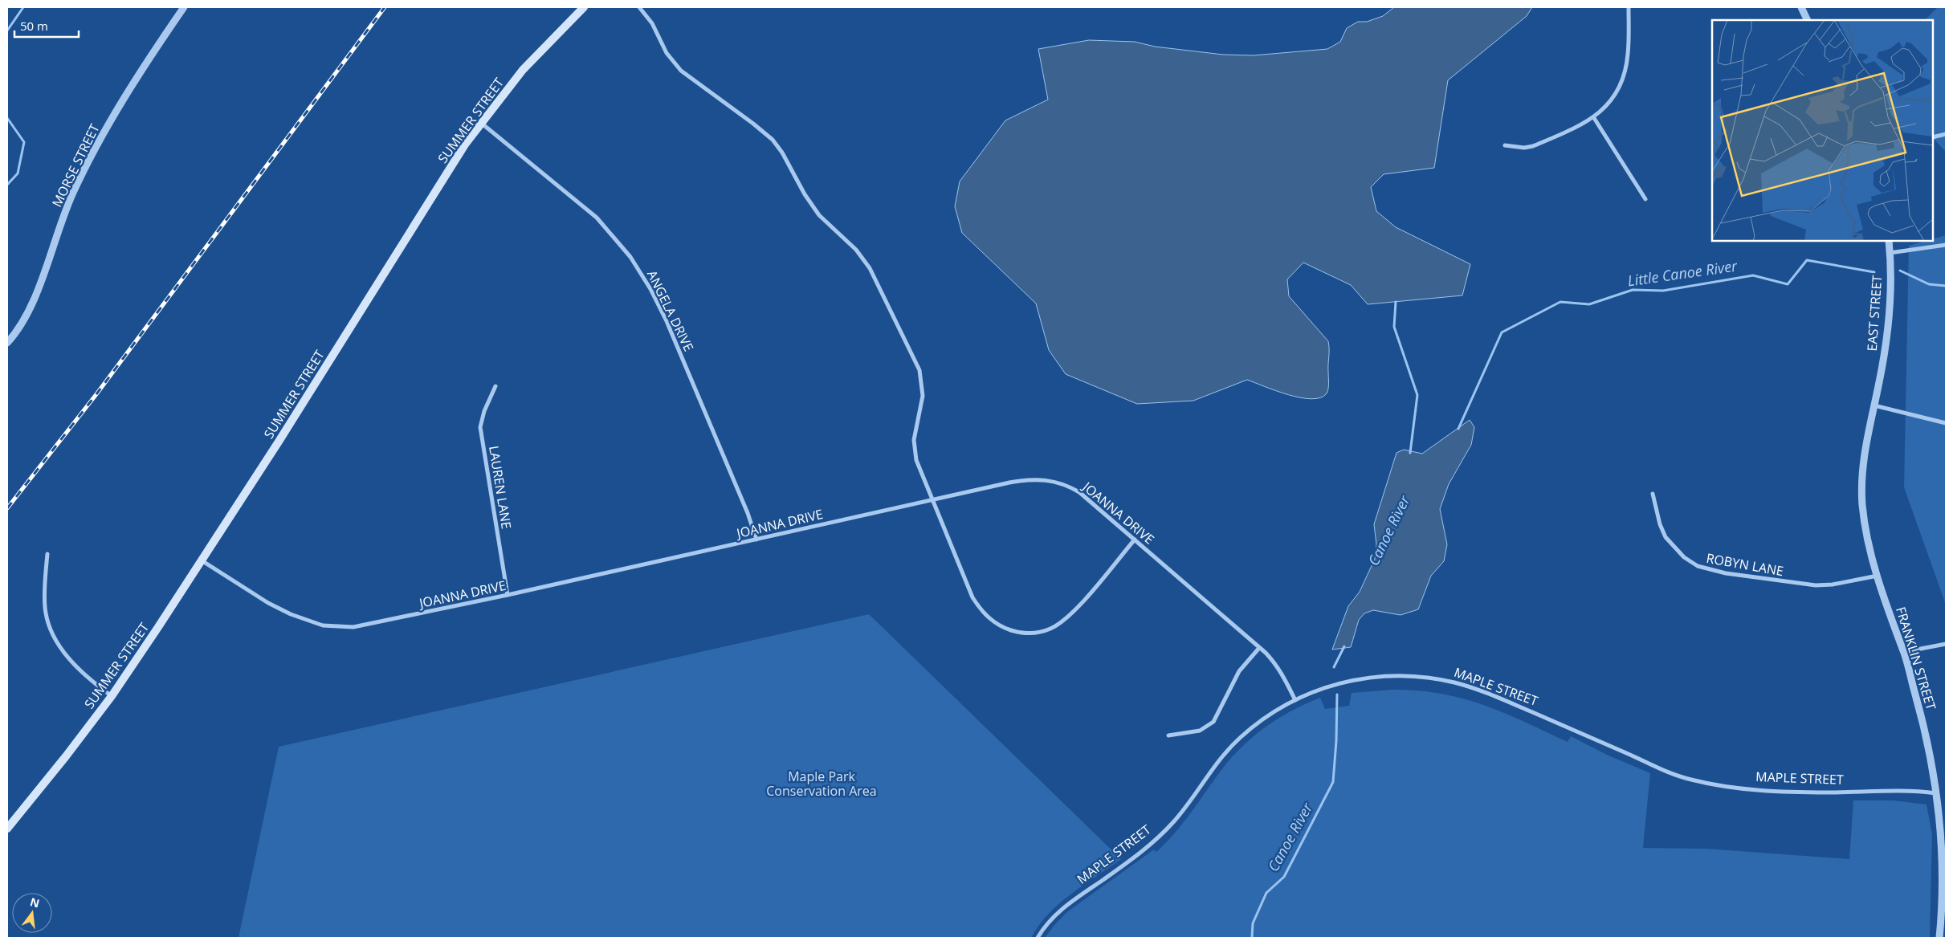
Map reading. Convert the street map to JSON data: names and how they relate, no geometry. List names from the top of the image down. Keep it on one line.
{"streets":{"main road":["SUMMER STREET"],"street":["MORSE STREET","ANGELA DRIVE","EAST STREET","LAUREN LANE","JOANNA DRIVE","ROBYN LANE","FRANKLIN STREET","MAPLE STREET"]},"crossings":[["SUMMER STREET","ANGELA DRIVE"],["SUMMER STREET","JOANNA DRIVE"],["ANGELA DRIVE","JOANNA DRIVE"],["EAST STREET","FRANKLIN STREET"],["LAUREN LANE","JOANNA DRIVE"],["JOANNA DRIVE","MAPLE STREET"],["ROBYN LANE","FRANKLIN STREET"],["FRANKLIN STREET","MAPLE STREET"]],"water":["Little Canoe River","Canoe River"],"parks":["Maple Park Conservation Area"],"scale_bar":"50 m","north":"top"}
